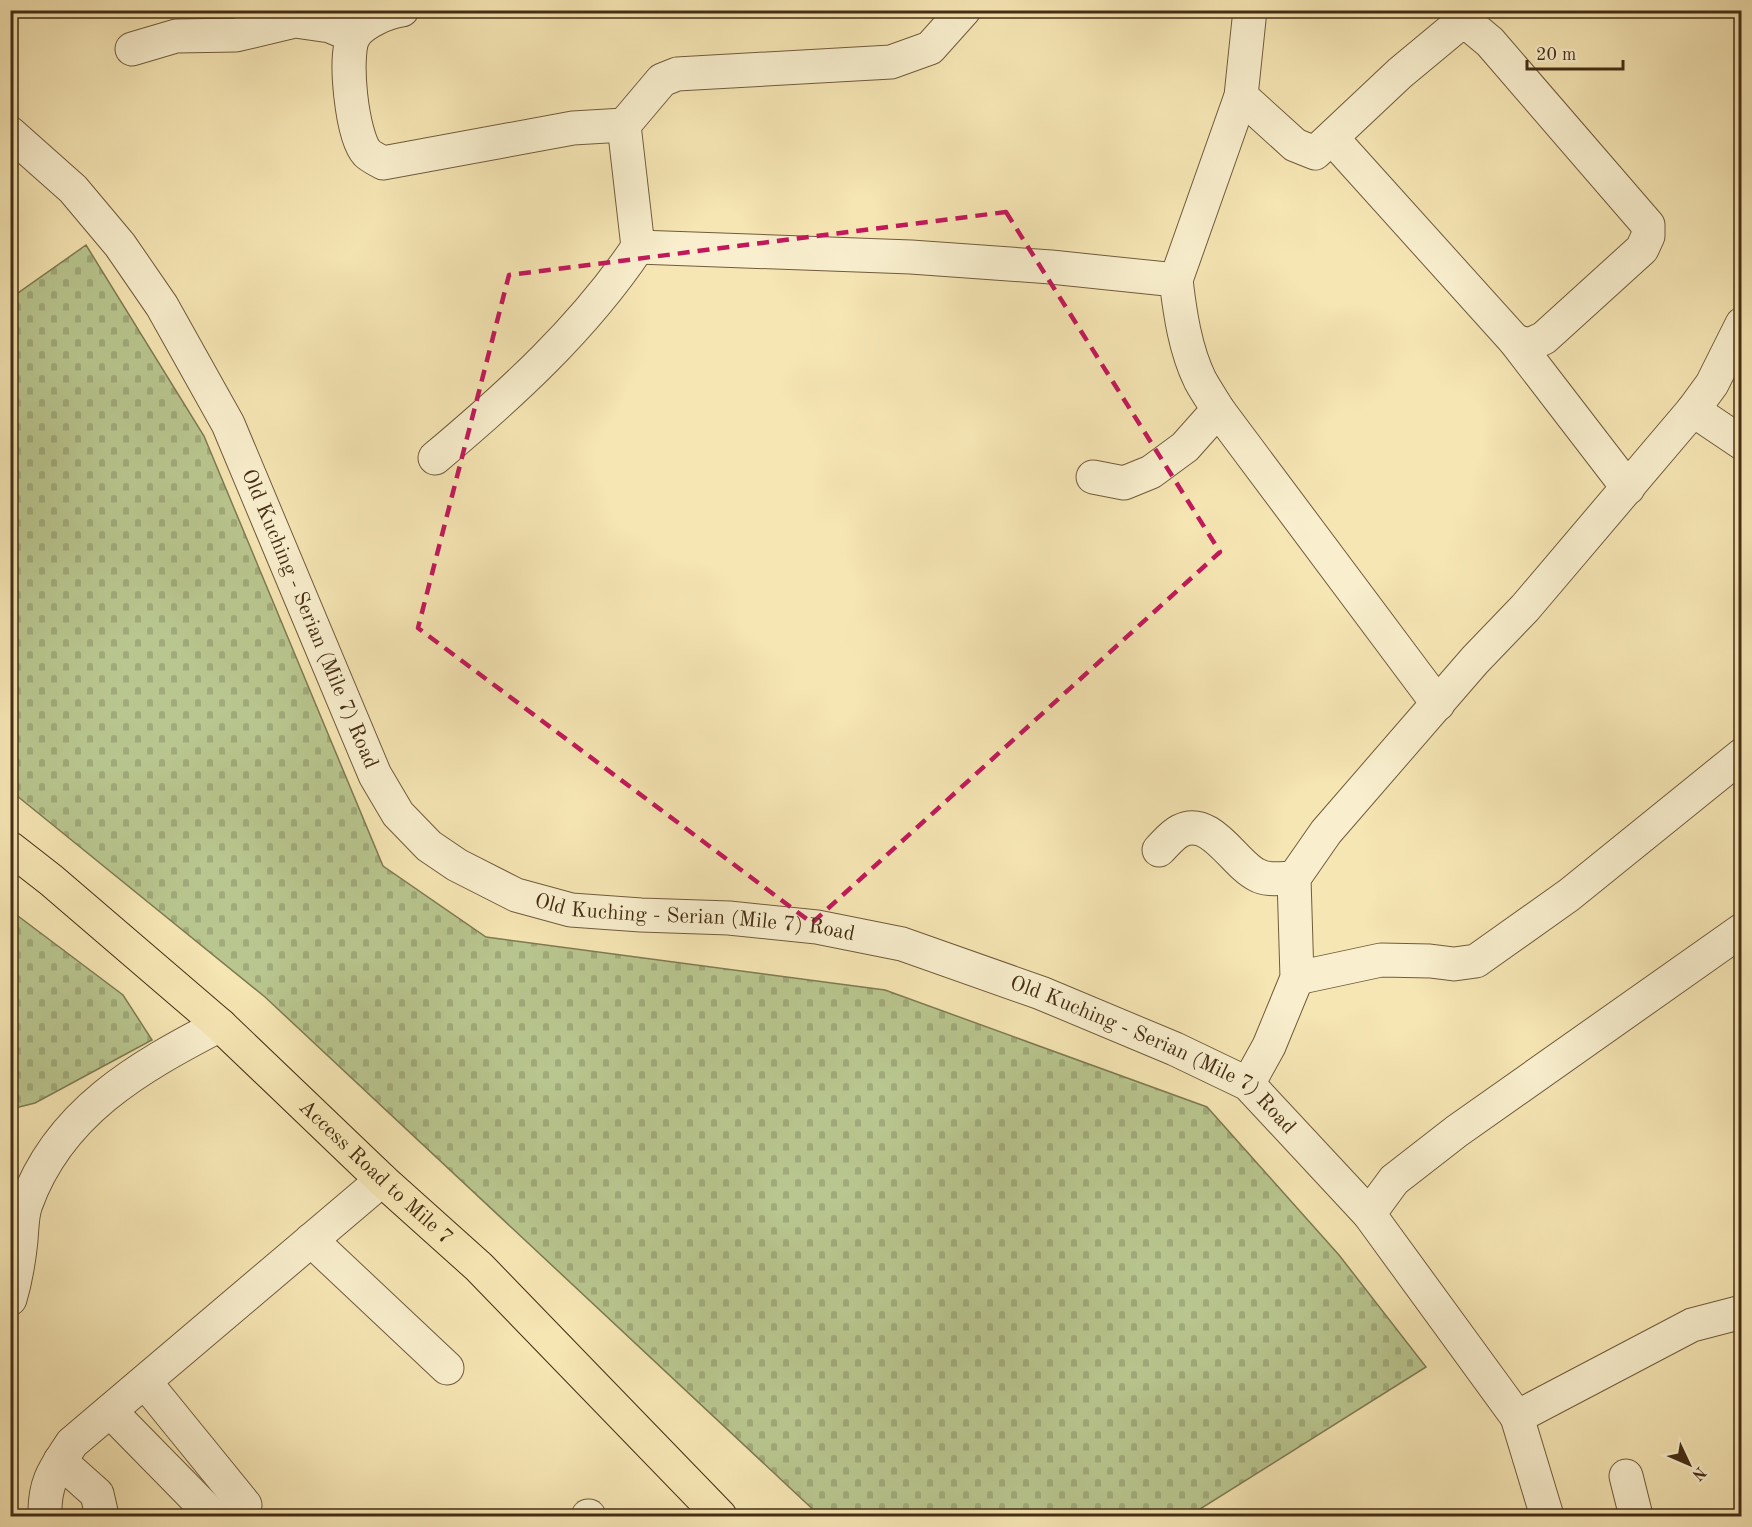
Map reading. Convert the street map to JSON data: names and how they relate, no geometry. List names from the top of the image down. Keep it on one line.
{"streets":{"main road":["Access Road to Mile 7"],"street":["Old Kuching - Serian (Mile 7) Road"]},"scale_bar":"20 m","north":"bottom right"}
